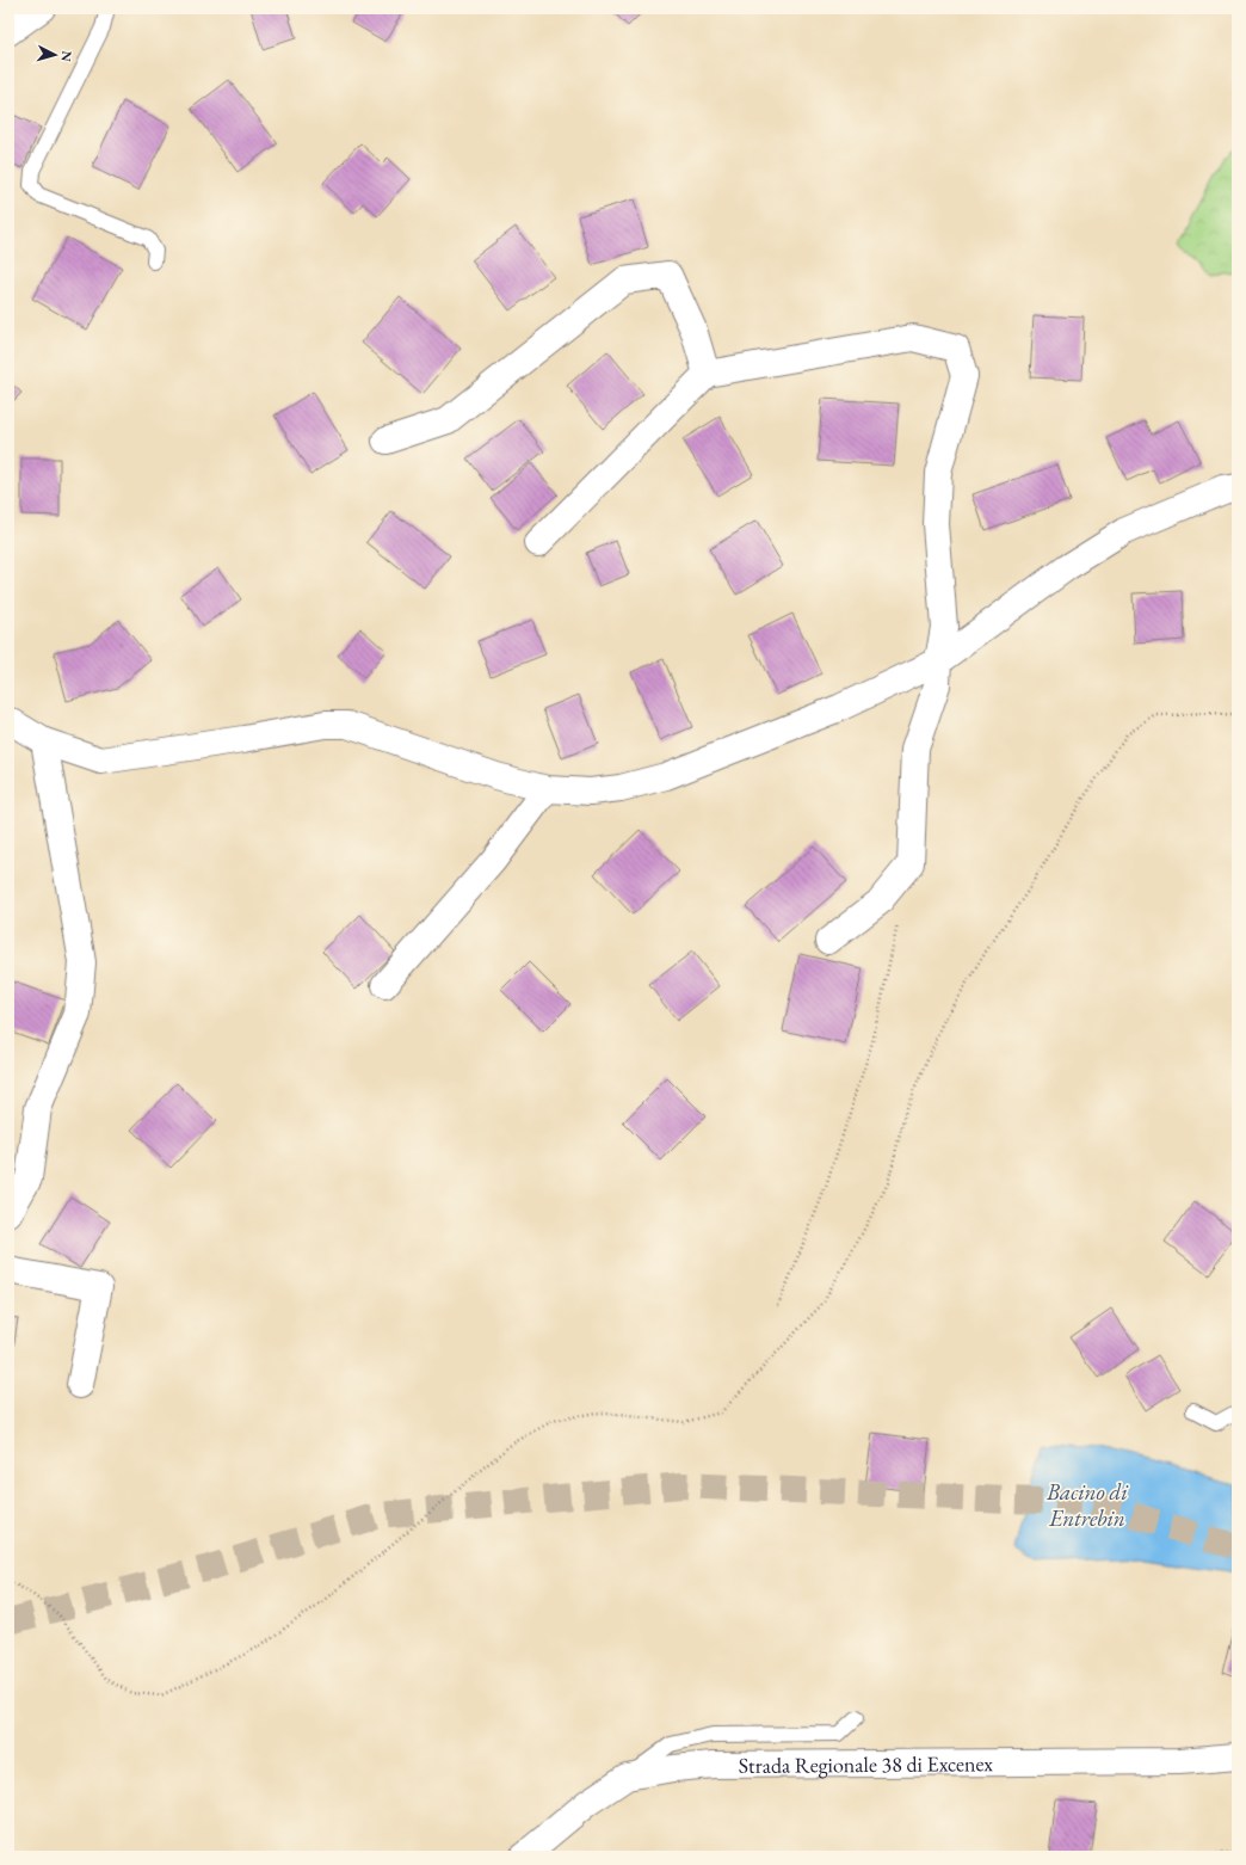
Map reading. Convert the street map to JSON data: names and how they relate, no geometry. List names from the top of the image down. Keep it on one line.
{"streets":{"street":["Strada Regionale 38 di Excenex"]},"water":["Bacino di Entrebin"],"north":"right"}
